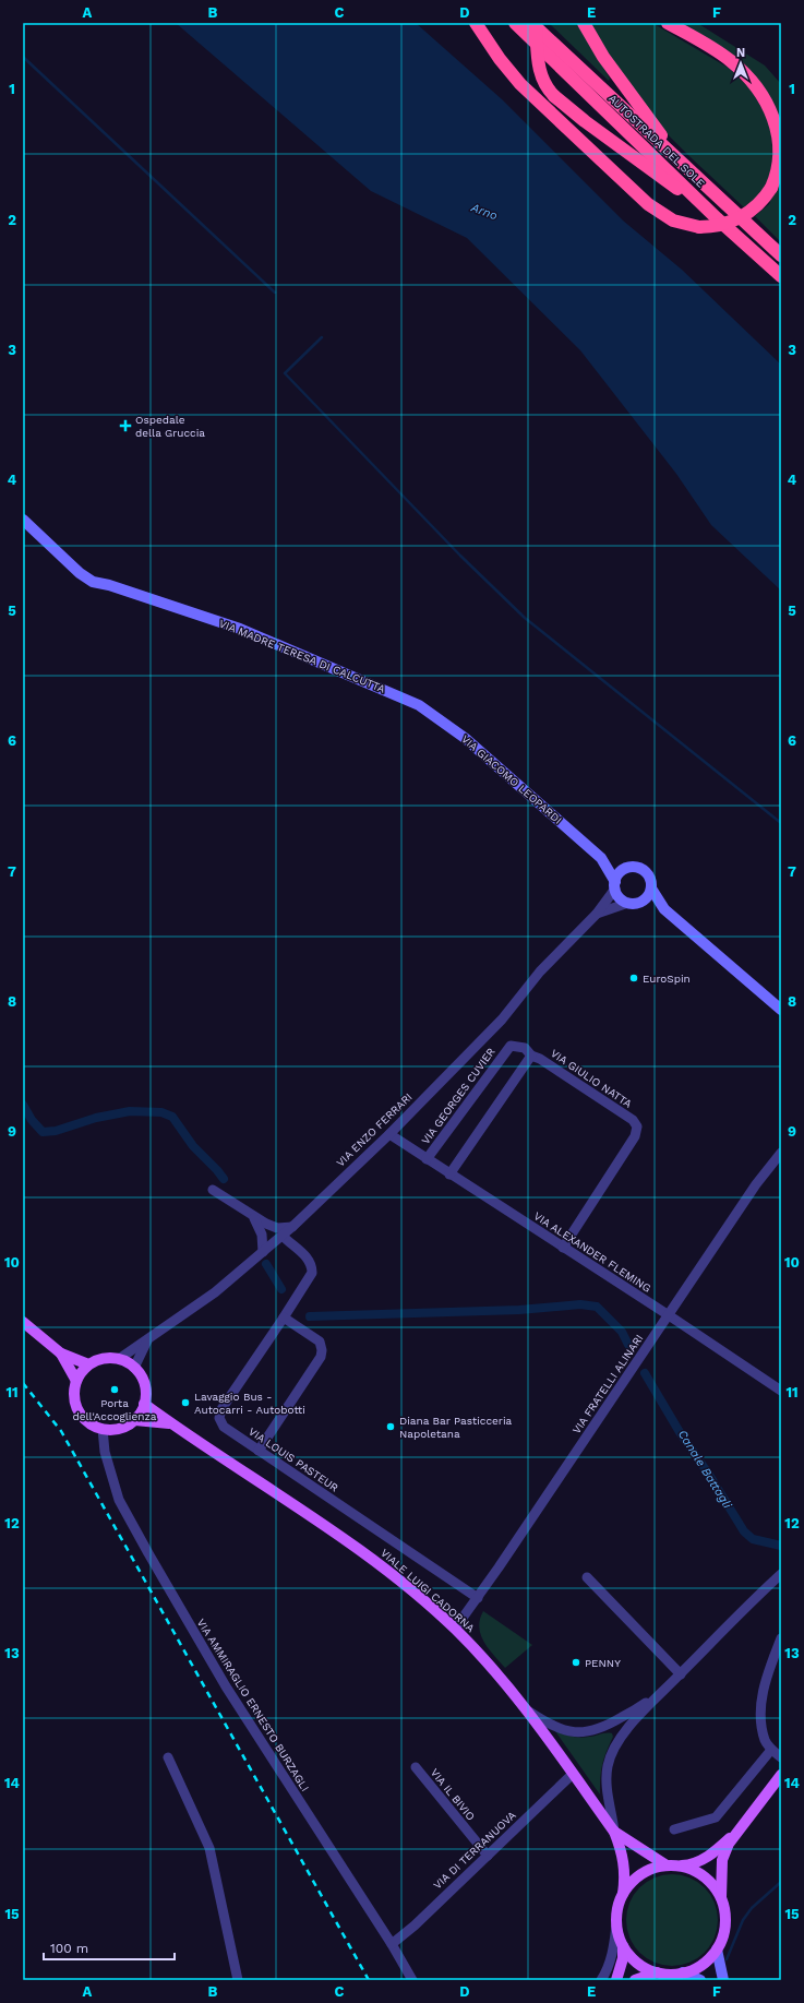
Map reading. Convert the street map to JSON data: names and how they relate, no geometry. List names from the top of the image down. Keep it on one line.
{"streets":{"highway":["AUTOSTRADA DEL SOLE"],"main road":["VIALE LUIGI CADORNA"],"street":["VIA MADRE TERESA DI CALCUTTA","VIA GIACOMO LEOPARDI","VIA GIULIO NATTA","VIA GEORGES CUVIER","VIA ENZO FERRARI","VIA ALEXANDER FLEMING","VIA FRATELLI ALINARI","VIA LOUIS PASTEUR","VIA AMMIRAGLIO ERNESTO BURZAGLI","VIA IL BIVIO","VIA DI TERRANUOVA"]},"crossings":[["VIA MADRE TERESA DI CALCUTTA","VIA GIACOMO LEOPARDI"],["VIA GIACOMO LEOPARDI","VIA ENZO FERRARI"],["VIA GIULIO NATTA","VIA GEORGES CUVIER"],["VIA GIULIO NATTA","VIA ALEXANDER FLEMING"],["VIA GEORGES CUVIER","VIA ALEXANDER FLEMING"],["VIA ENZO FERRARI","VIA ALEXANDER FLEMING"],["VIA ENZO FERRARI","VIA LOUIS PASTEUR"],["VIA ENZO FERRARI","VIALE LUIGI CADORNA"],["VIA ENZO FERRARI","VIA AMMIRAGLIO ERNESTO BURZAGLI"],["VIA ALEXANDER FLEMING","VIA FRATELLI ALINARI"],["VIA FRATELLI ALINARI","VIA LOUIS PASTEUR"],["VIA FRATELLI ALINARI","VIALE LUIGI CADORNA"],["VIALE LUIGI CADORNA","VIA AMMIRAGLIO ERNESTO BURZAGLI"],["VIALE LUIGI CADORNA","VIA DI TERRANUOVA"],["VIA AMMIRAGLIO ERNESTO BURZAGLI","VIA DI TERRANUOVA"],["VIA IL BIVIO","VIA DI TERRANUOVA"]],"water":["Arno","Canale Battagli"],"places":{"health":["Ospedale della Gruccia"],"other":["EuroSpin","Porta dell'Accoglienza","Lavaggio Bus - Autocarri - Autobotti","Diana Bar Pasticceria Napoletana","PENNY"]},"scale_bar":"100 m","north":"top","grid":{"columns":["A","B","C","D","E","F"],"rows":["1","2","3","4","5","6","7","8","9","10","11","12","13","14","15"]}}
